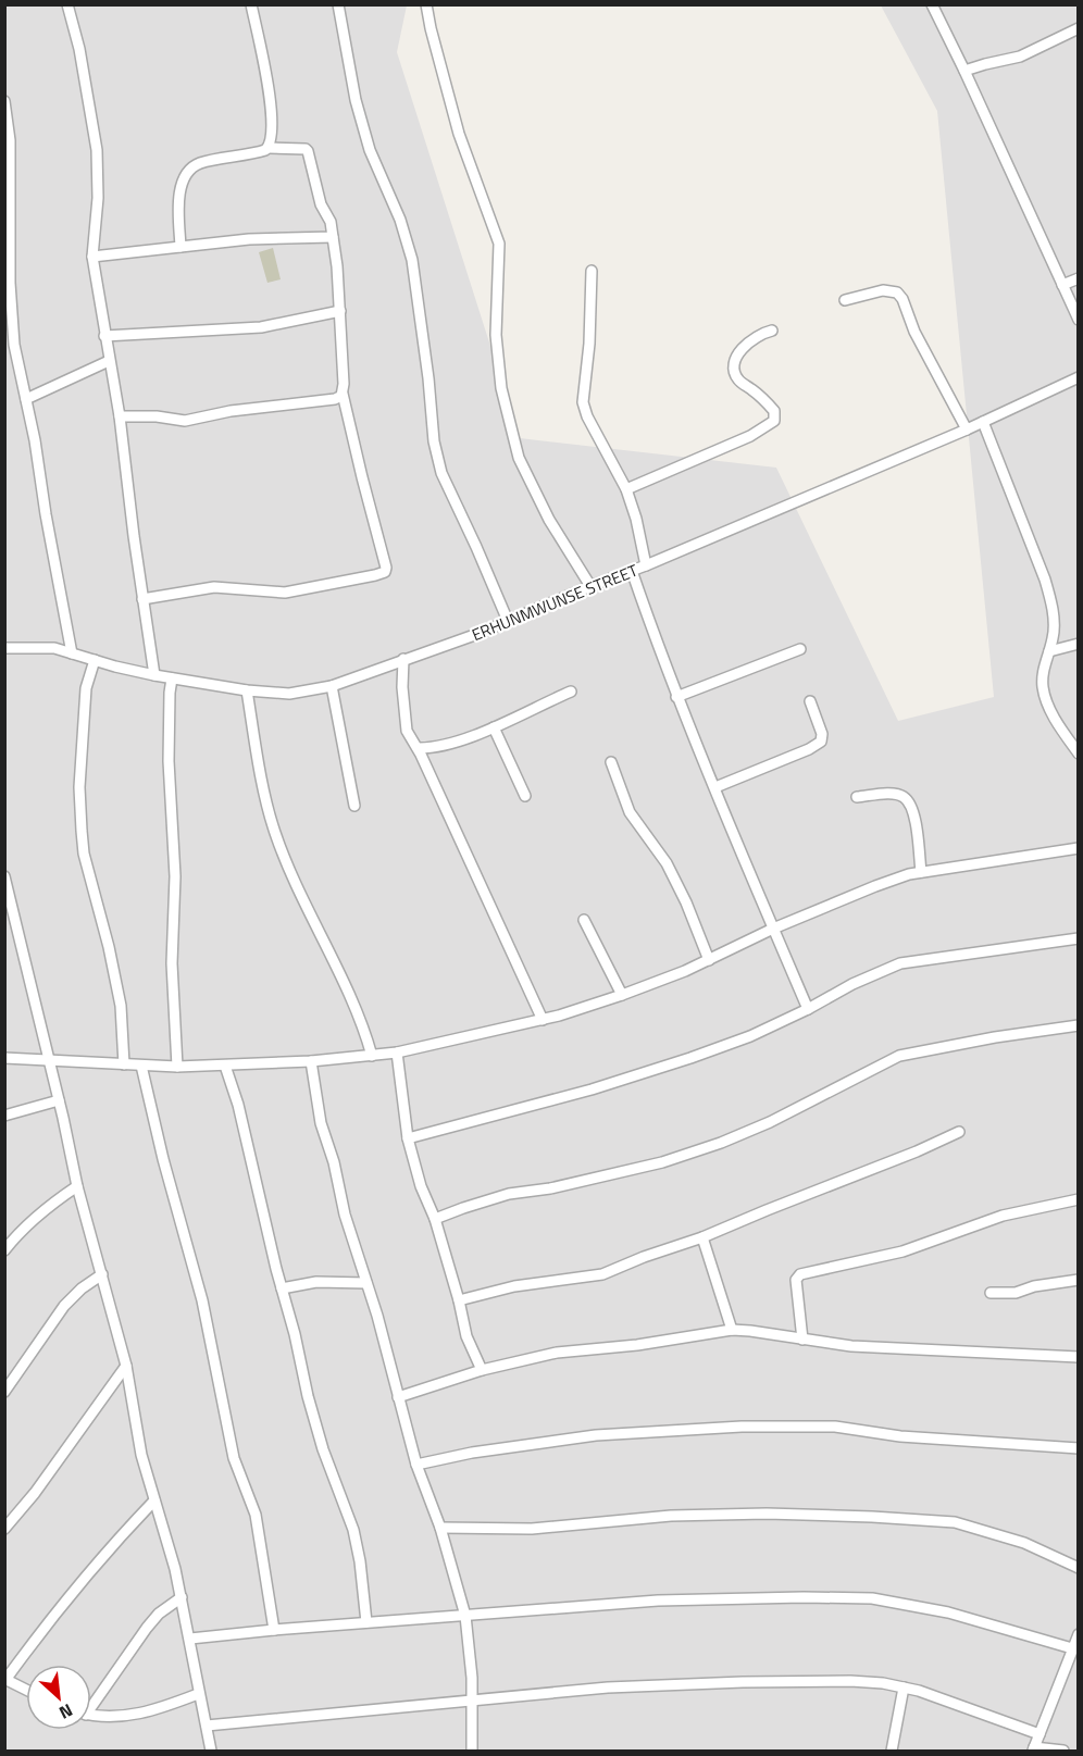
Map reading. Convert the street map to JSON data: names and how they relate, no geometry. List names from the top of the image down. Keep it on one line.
{"streets":{"street":["ERHUNMWUNSE STREET"]},"north":"bottom right"}
